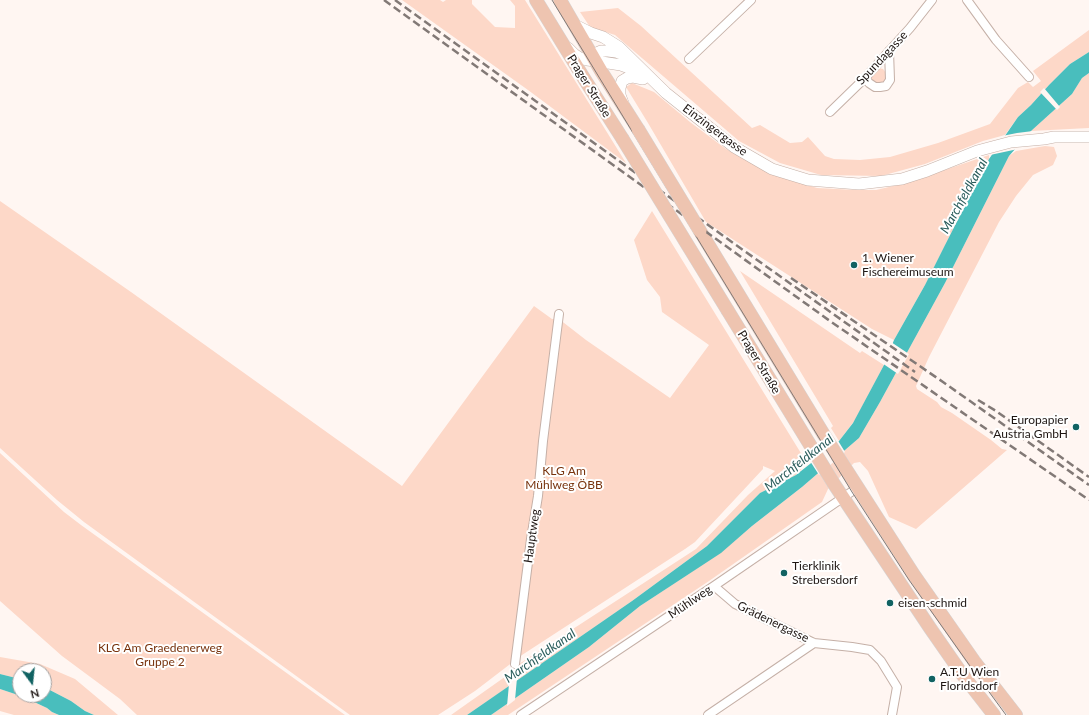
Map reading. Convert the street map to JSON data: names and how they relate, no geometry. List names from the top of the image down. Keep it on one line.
{"streets":{"main road":["Prager Straße","Einzingergasse"],"street":["Spundagasse","Hauptweg","Mühlweg","Grädenergasse"]},"crossings":[["Prager Straße","Einzingergasse"],["Prager Straße","Mühlweg"],["Mühlweg","Grädenergasse"]],"water":["Marchfeldkanal"],"parks":["KLG Am Mühlweg ÖBB","KLG Am Graedenerweg Gruppe 2"],"places":["1. Wiener Fischereimuseum","Europapier Austria GmbH","Tierklinik Strebersdorf","eisen-schmid","A.T.U Wien Floridsdorf"],"north":"bottom"}
